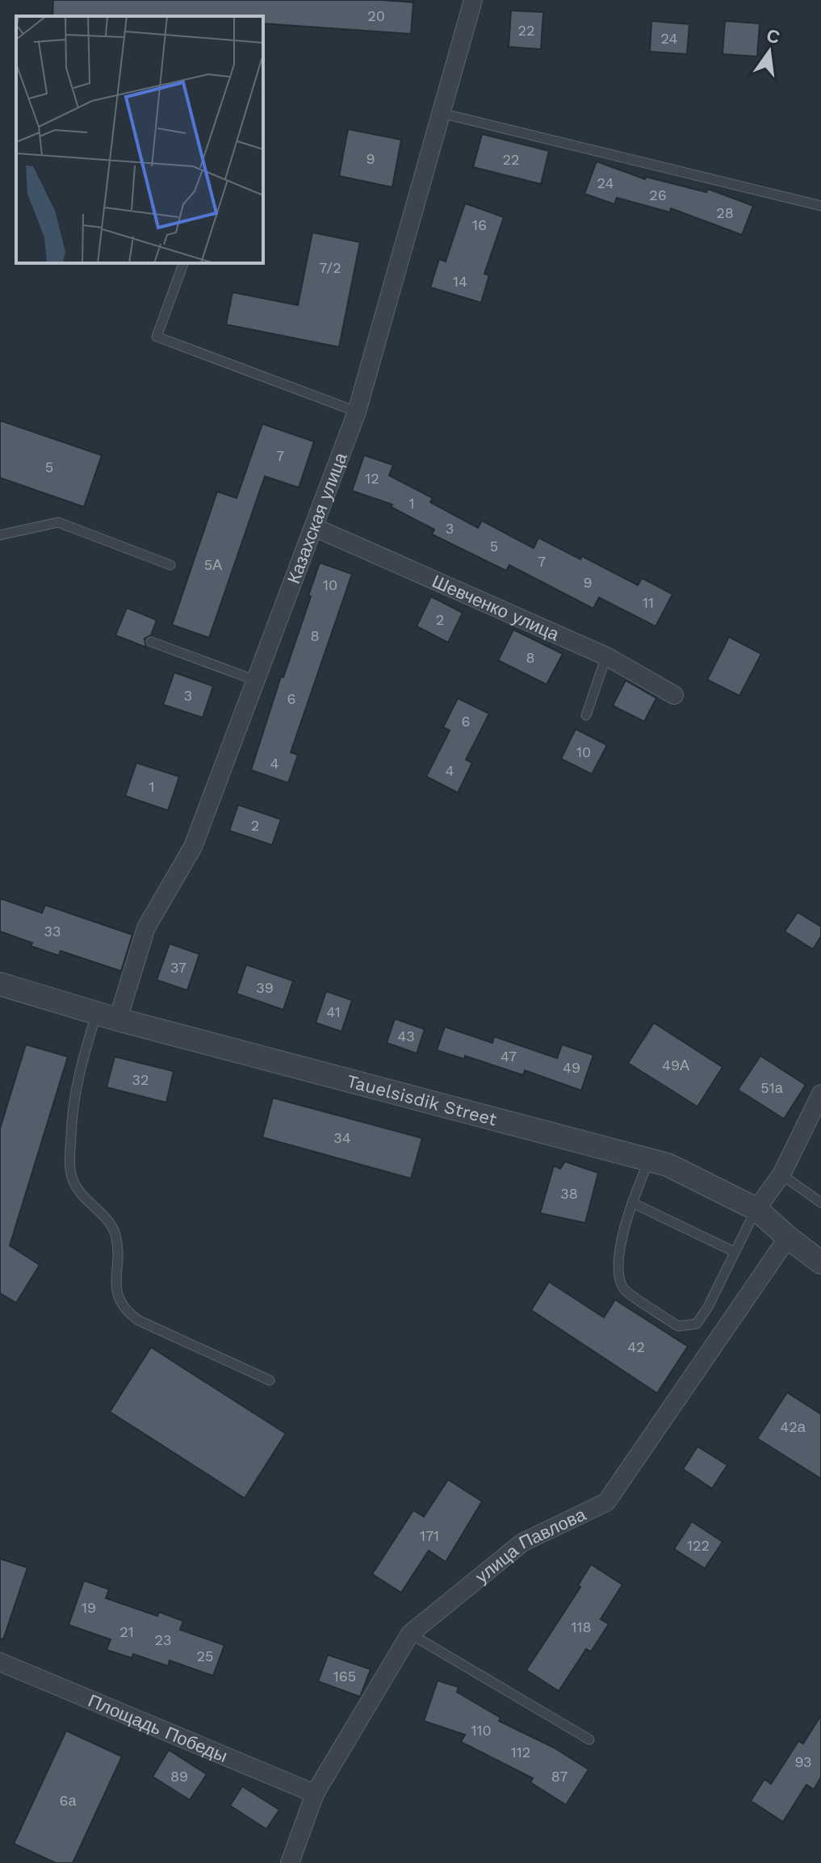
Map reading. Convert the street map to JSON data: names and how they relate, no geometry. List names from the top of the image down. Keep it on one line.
{"streets":{"street":["Казахская улица","Шевченко улица","Tauelsisdik Street","улица Павлова","Площадь Победы"]},"crossings":[["Казахская улица","Шевченко улица"],["Казахская улица","Tauelsisdik Street"],["Tauelsisdik Street","улица Павлова"],["улица Павлова","Площадь Победы"]],"house_numbers":["20","22","24","9","22","24","26","28","16","7/2","14","7","5","12","1","3","5","7","5А","9","10","11","2","8","8","3","6","6","10","4","4","1","2","33","37","39","41","43","47","49А","49","32","51а","34","38","42","42а","171","122","19","118","21","23","25","165","110","112","93","89","87","6а"],"north":"top"}
